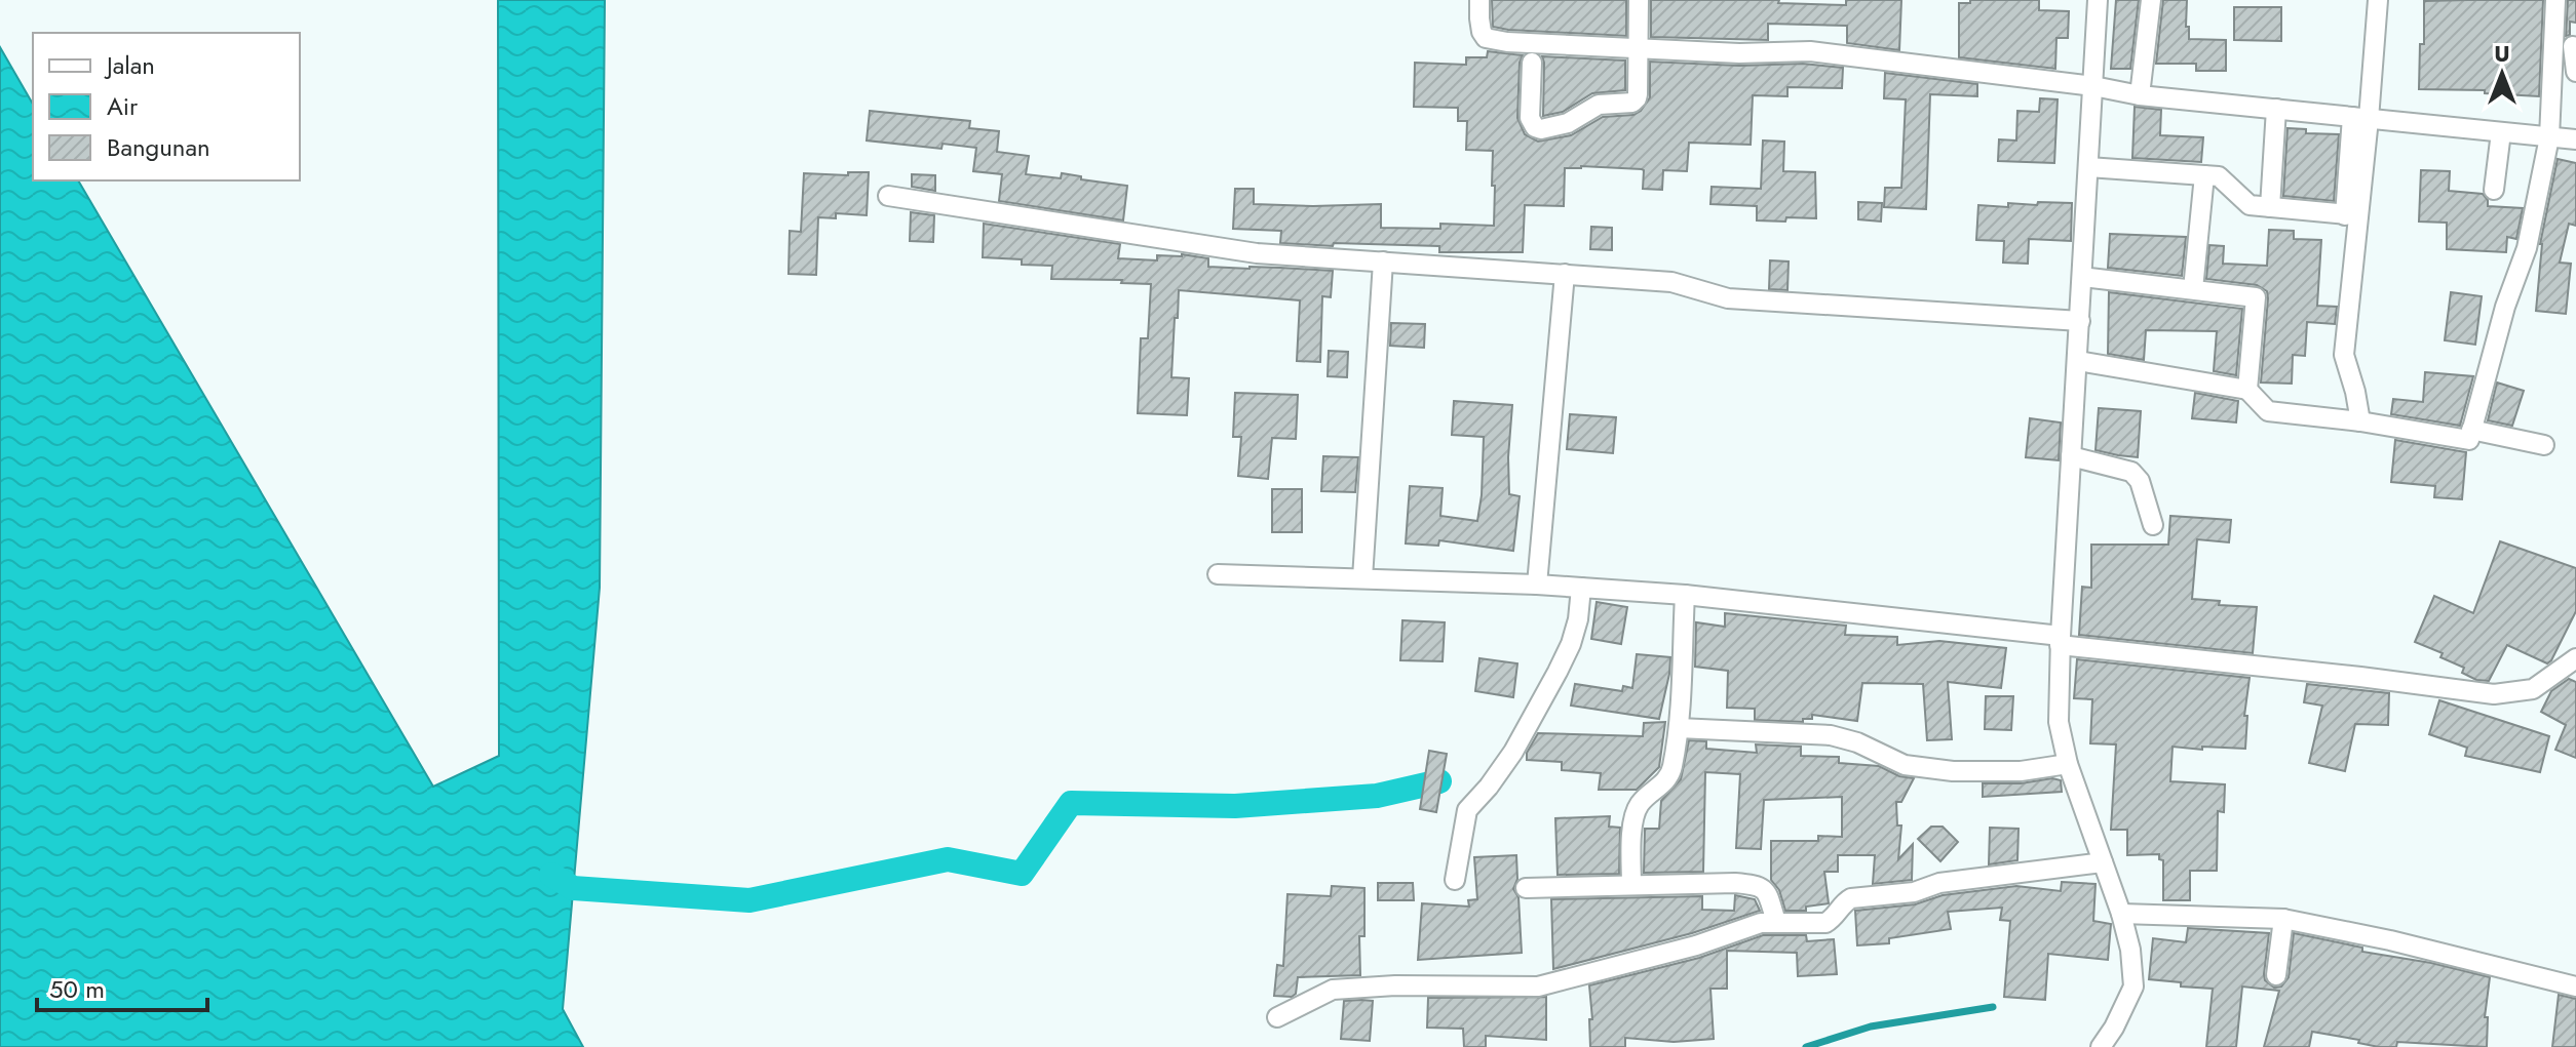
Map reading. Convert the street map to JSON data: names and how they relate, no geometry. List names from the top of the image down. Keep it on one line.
{"legend":["Jalan","Air","Bangunan"],"scale_bar":"50 m","north":"top"}
